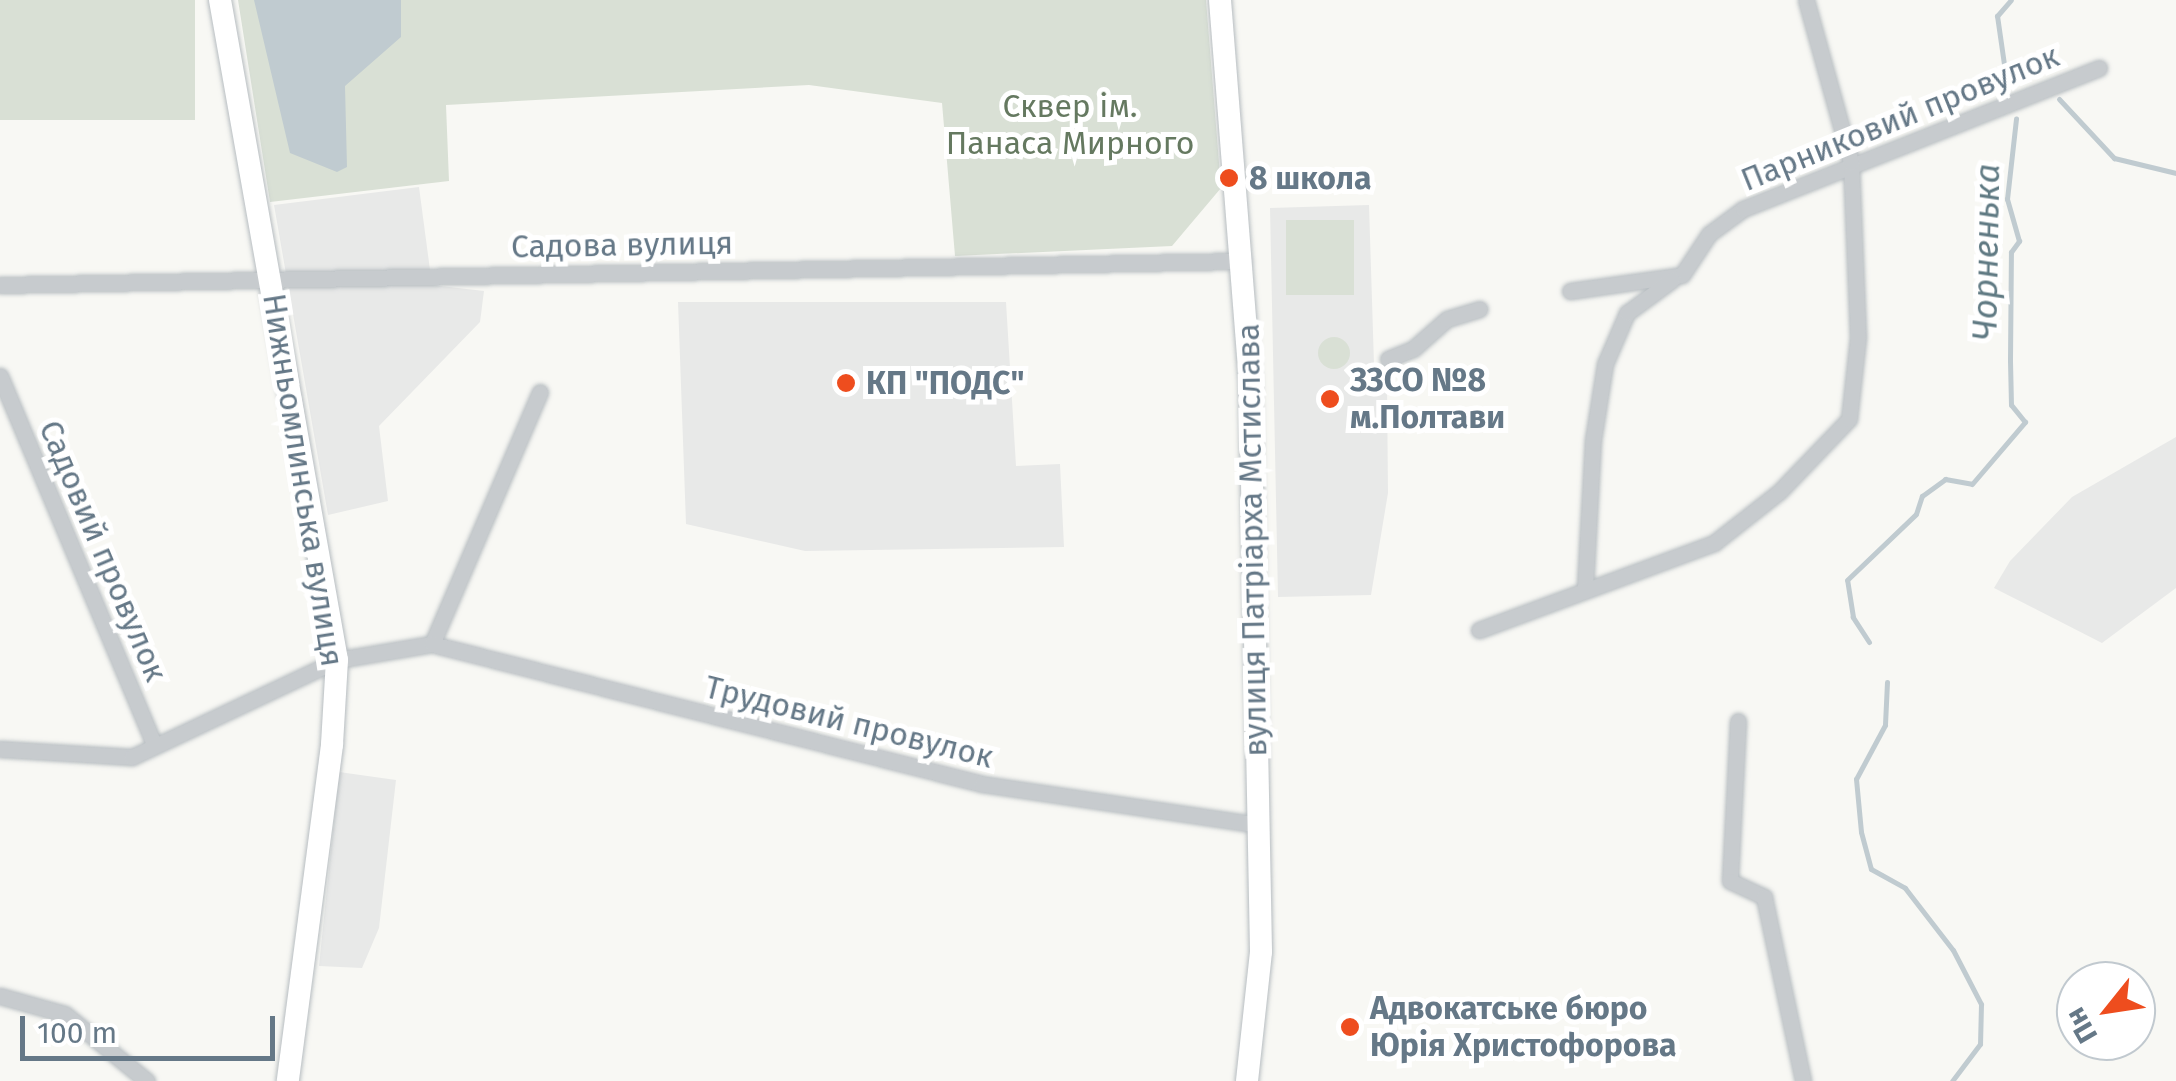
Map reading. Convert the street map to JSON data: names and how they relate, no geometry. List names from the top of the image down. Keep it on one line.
{"streets":{"main road":["Нижньомлинська вулиця","вулиця Патріарха Мстислава"],"street":["Парниковий провулок","Садова вулиця","Садовий провулок","Трудовий провулок"]},"crossings":[["Садова вулиця","Нижньомлинська вулиця"],["Садова вулиця","вулиця Патріарха Мстислава"],["вулиця Патріарха Мстислава","Трудовий провулок"]],"water":["Чорненька"],"parks":["Сквер ім. Панаса Мирного"],"places":["8 школа","КП \"ПОДС\"","ЗЗСО №8 м.Полтави","Адвокатське бюро Юрія Христофорова"],"scale_bar":"100 m","north":"bottom left"}
